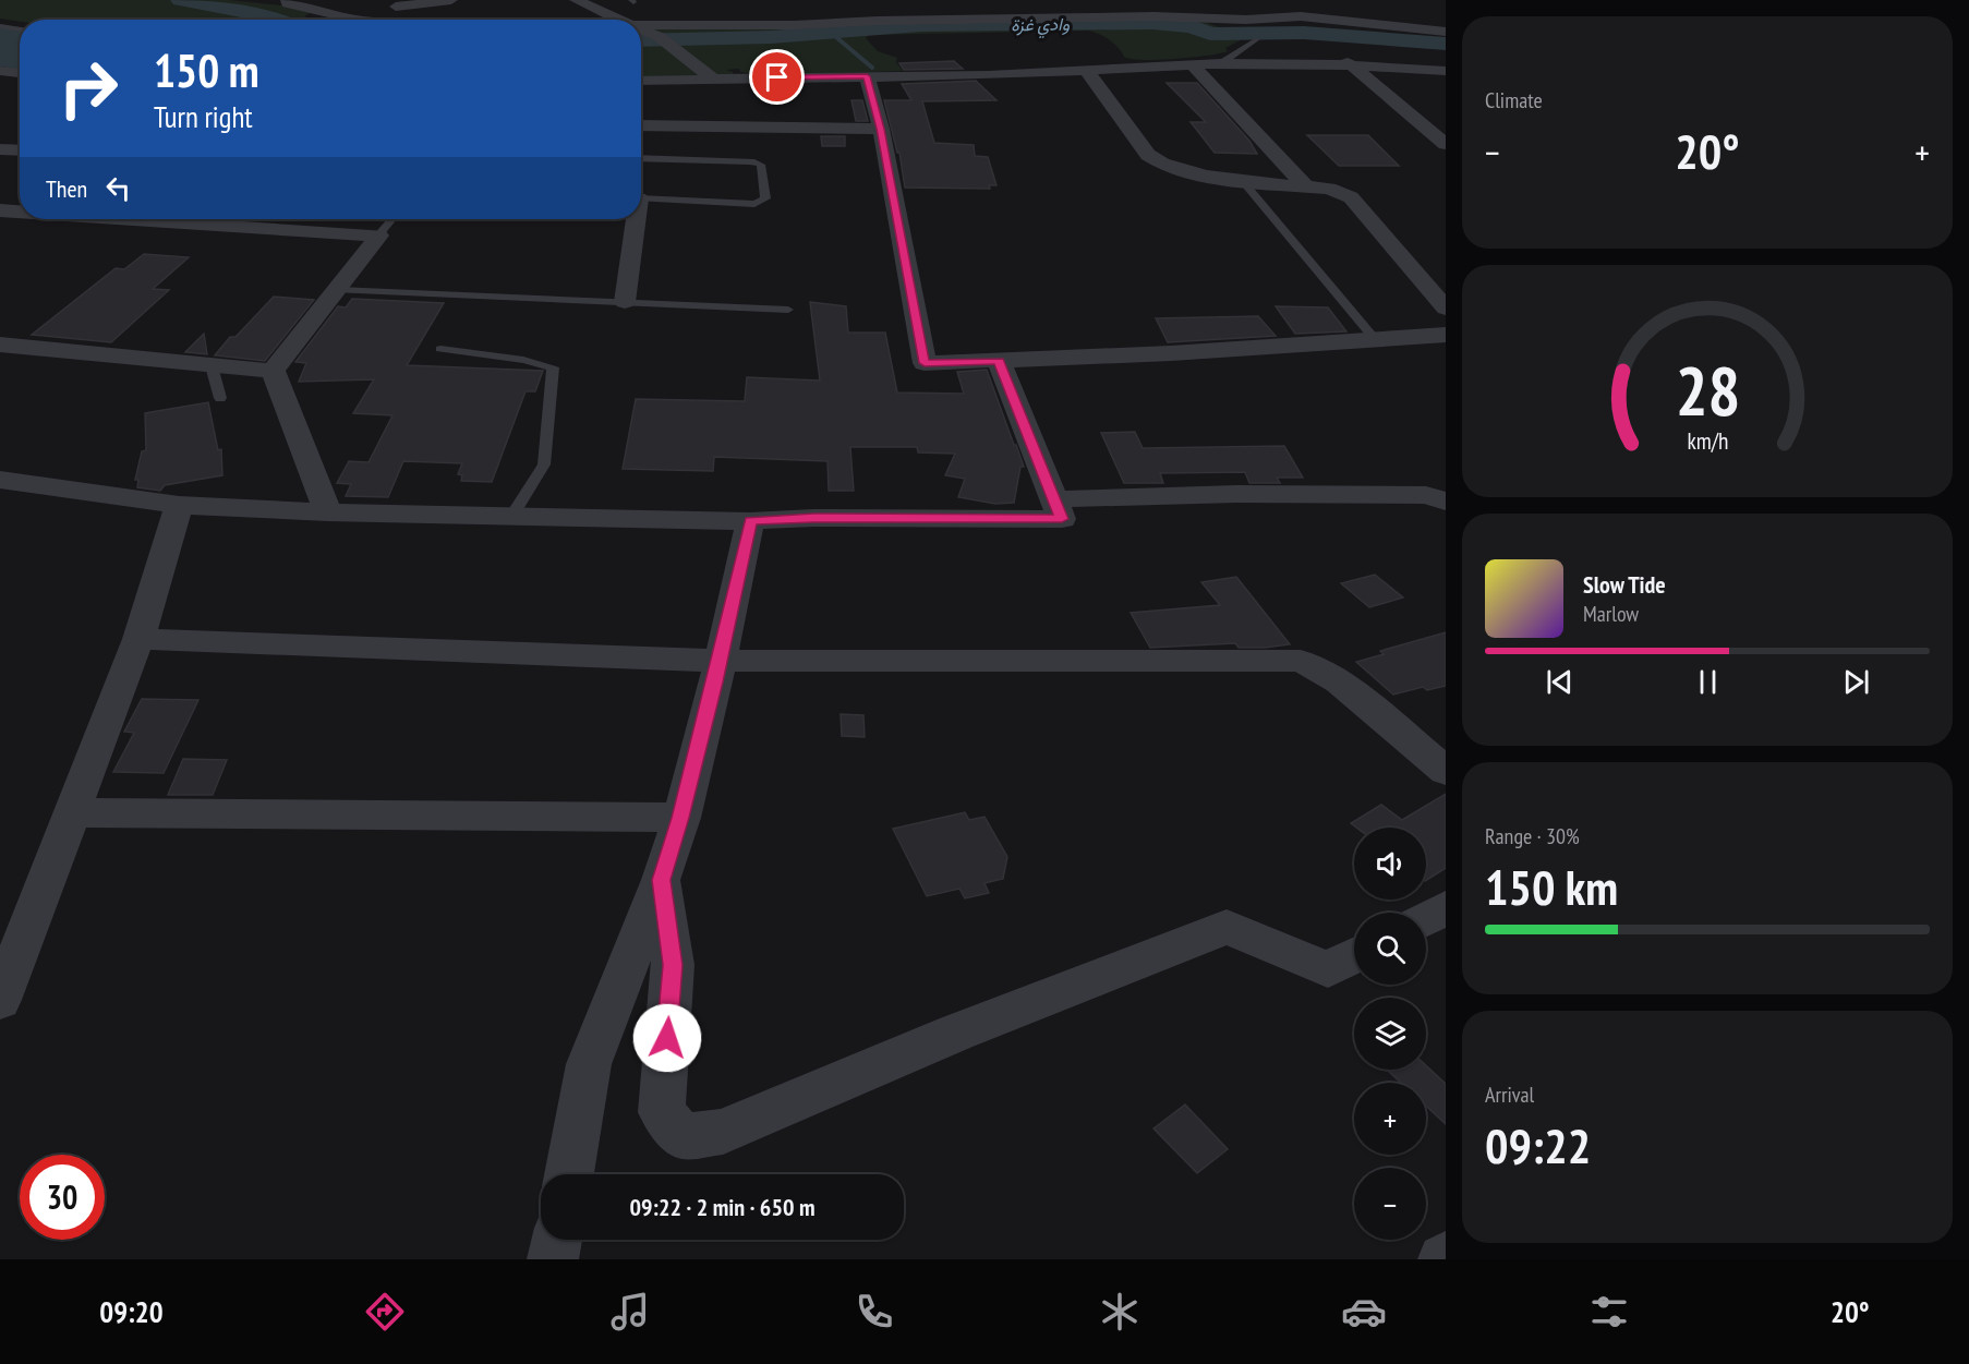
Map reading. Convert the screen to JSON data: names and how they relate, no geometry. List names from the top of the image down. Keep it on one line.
{"water":["وادي غزة"],"page":{"tile":["Climate",["Range · 30%","150 km"],["Arrival","09:22"]],"turn":["150 m","Turn right"],"heat":["−","20°","+"],"then":"Then","song":["Slow Tide","Marlow"],"map_buttons":["+","−"],"limit":"30","trip":"09:22 · 2 min · 650 m","tabs":["09:20","20°"],"gauge":["28","km/h"]}}
